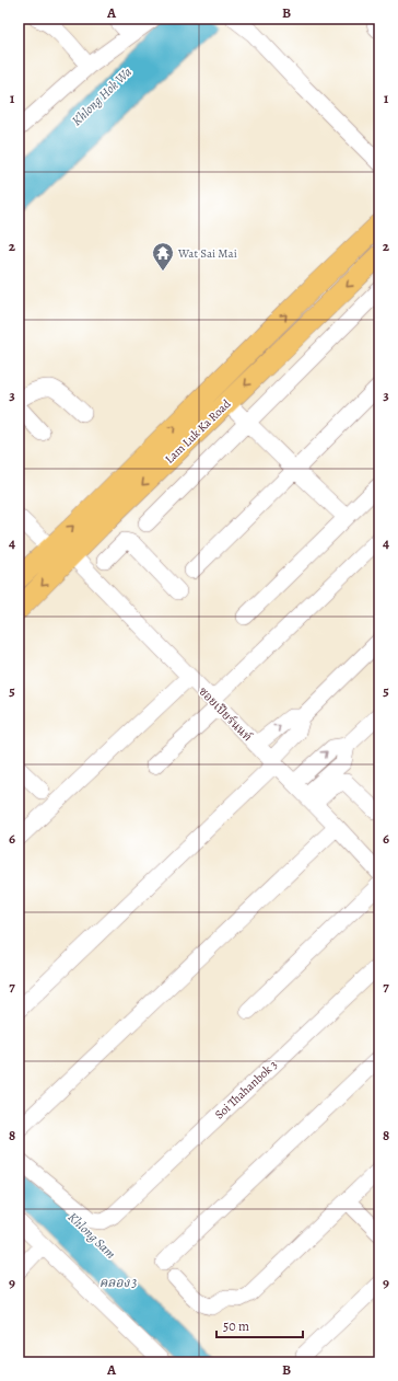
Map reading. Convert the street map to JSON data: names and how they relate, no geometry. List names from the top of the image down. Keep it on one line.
{"streets":{"main road":["Lam Luk Ka Road"],"street":["ซอยเปียร์นนท์","Soi Thahanbok 3"]},"crossings":[["Lam Luk Ka Road","ซอยเปียร์นนท์"]],"water":["Khlong Hok Wa","Khlong Sam","คลอง 3"],"places":{"temple":["Wat Sai Mai"]},"scale_bar":"50 m","grid":{"columns":["A","B"],"rows":["1","2","3","4","5","6","7","8","9"]}}
